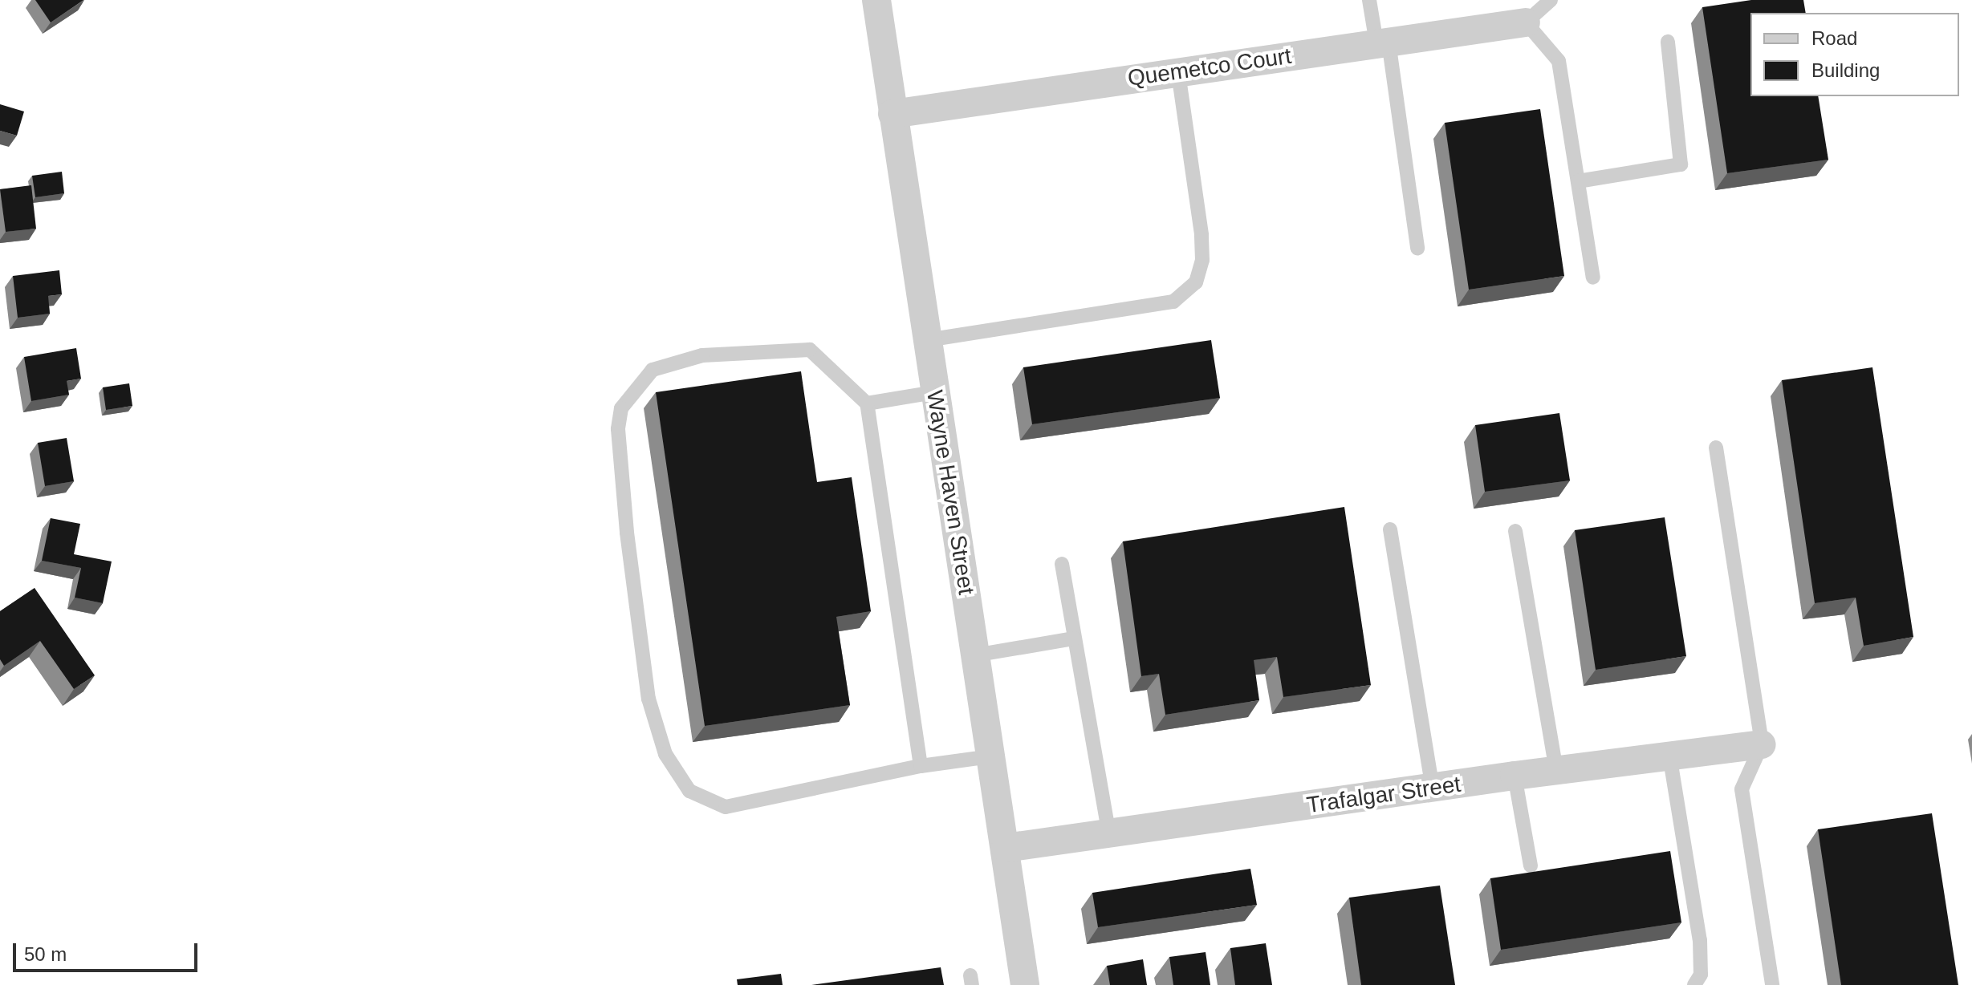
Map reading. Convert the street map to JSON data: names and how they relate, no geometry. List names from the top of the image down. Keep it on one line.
{"streets":{"street":["Quemetco Court","Wayne Haven Street","Trafalgar Street"]},"crossings":[["Quemetco Court","Wayne Haven Street"],["Wayne Haven Street","Trafalgar Street"]],"legend":["Road","Building"],"scale_bar":"50 m"}
